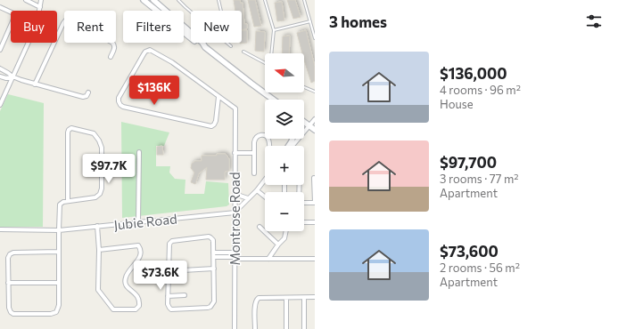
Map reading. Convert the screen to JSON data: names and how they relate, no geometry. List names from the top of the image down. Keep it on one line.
{"streets":{"street":["Montrose Road","Jubie Road"]},"crossings":[["Montrose Road","Jubie Road"]],"north":"left","page":{"heading":"3 homes","chip":["Buy","Rent","Filters","New"],"list":[{"name":"$136,000","note":"4 rooms · 96 m² · House"},{"name":"$97,700","note":"3 rooms · 77 m² · Apartment"},{"name":"$73,600","note":"2 rooms · 56 m² · Apartment"}],"map_buttons":["+","−"],"price":["$136K","$97.7K","$73.6K"]}}
